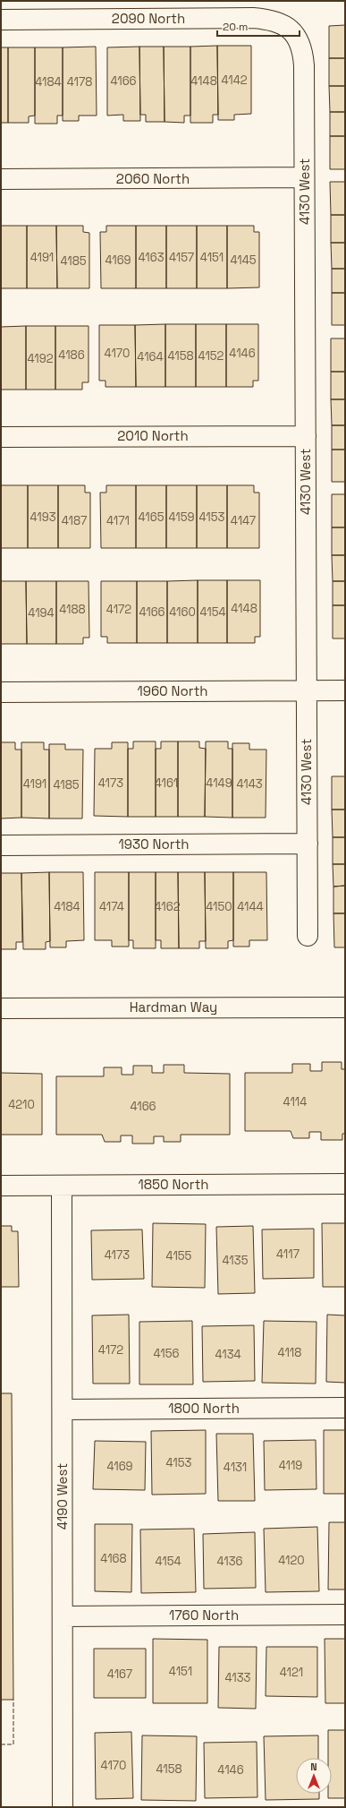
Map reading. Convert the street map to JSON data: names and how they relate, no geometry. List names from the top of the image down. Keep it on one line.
{"streets":{"street":["2090 North","2060 North","4130 West","2010 North","1960 North","1930 North","Hardman Way","1850 North","1800 North","4190 West","1760 North"]},"crossings":[["2090 North","4130 West"],["2060 North","4130 West"],["4130 West","2010 North"],["4130 West","1960 North"],["4130 West","1930 North"],["1850 North","4190 West"],["1800 North","4190 West"],["4190 West","1760 North"]],"house_numbers":["4142","4166","4148","4184","4178","4191","4163","4157","4151","4169","4145","4185","4170","4146","4186","4158","4152","4164","4192","4193","4165","4159","4153","4187","4171","4147","4148","4188","4172","4166","4160","4154","4194","4173","4161","4149","4191","4143","4185","4184","4174","4162","4150","4144","4114","4210","4166","4117","4173","4155","4135","4172","4118","4156","4134","4153","4119","4169","4131","4168","4120","4154","4136","4151","4121","4167","4133","4170","4158","4146"],"scale_bar":"20 m","north":"top"}
